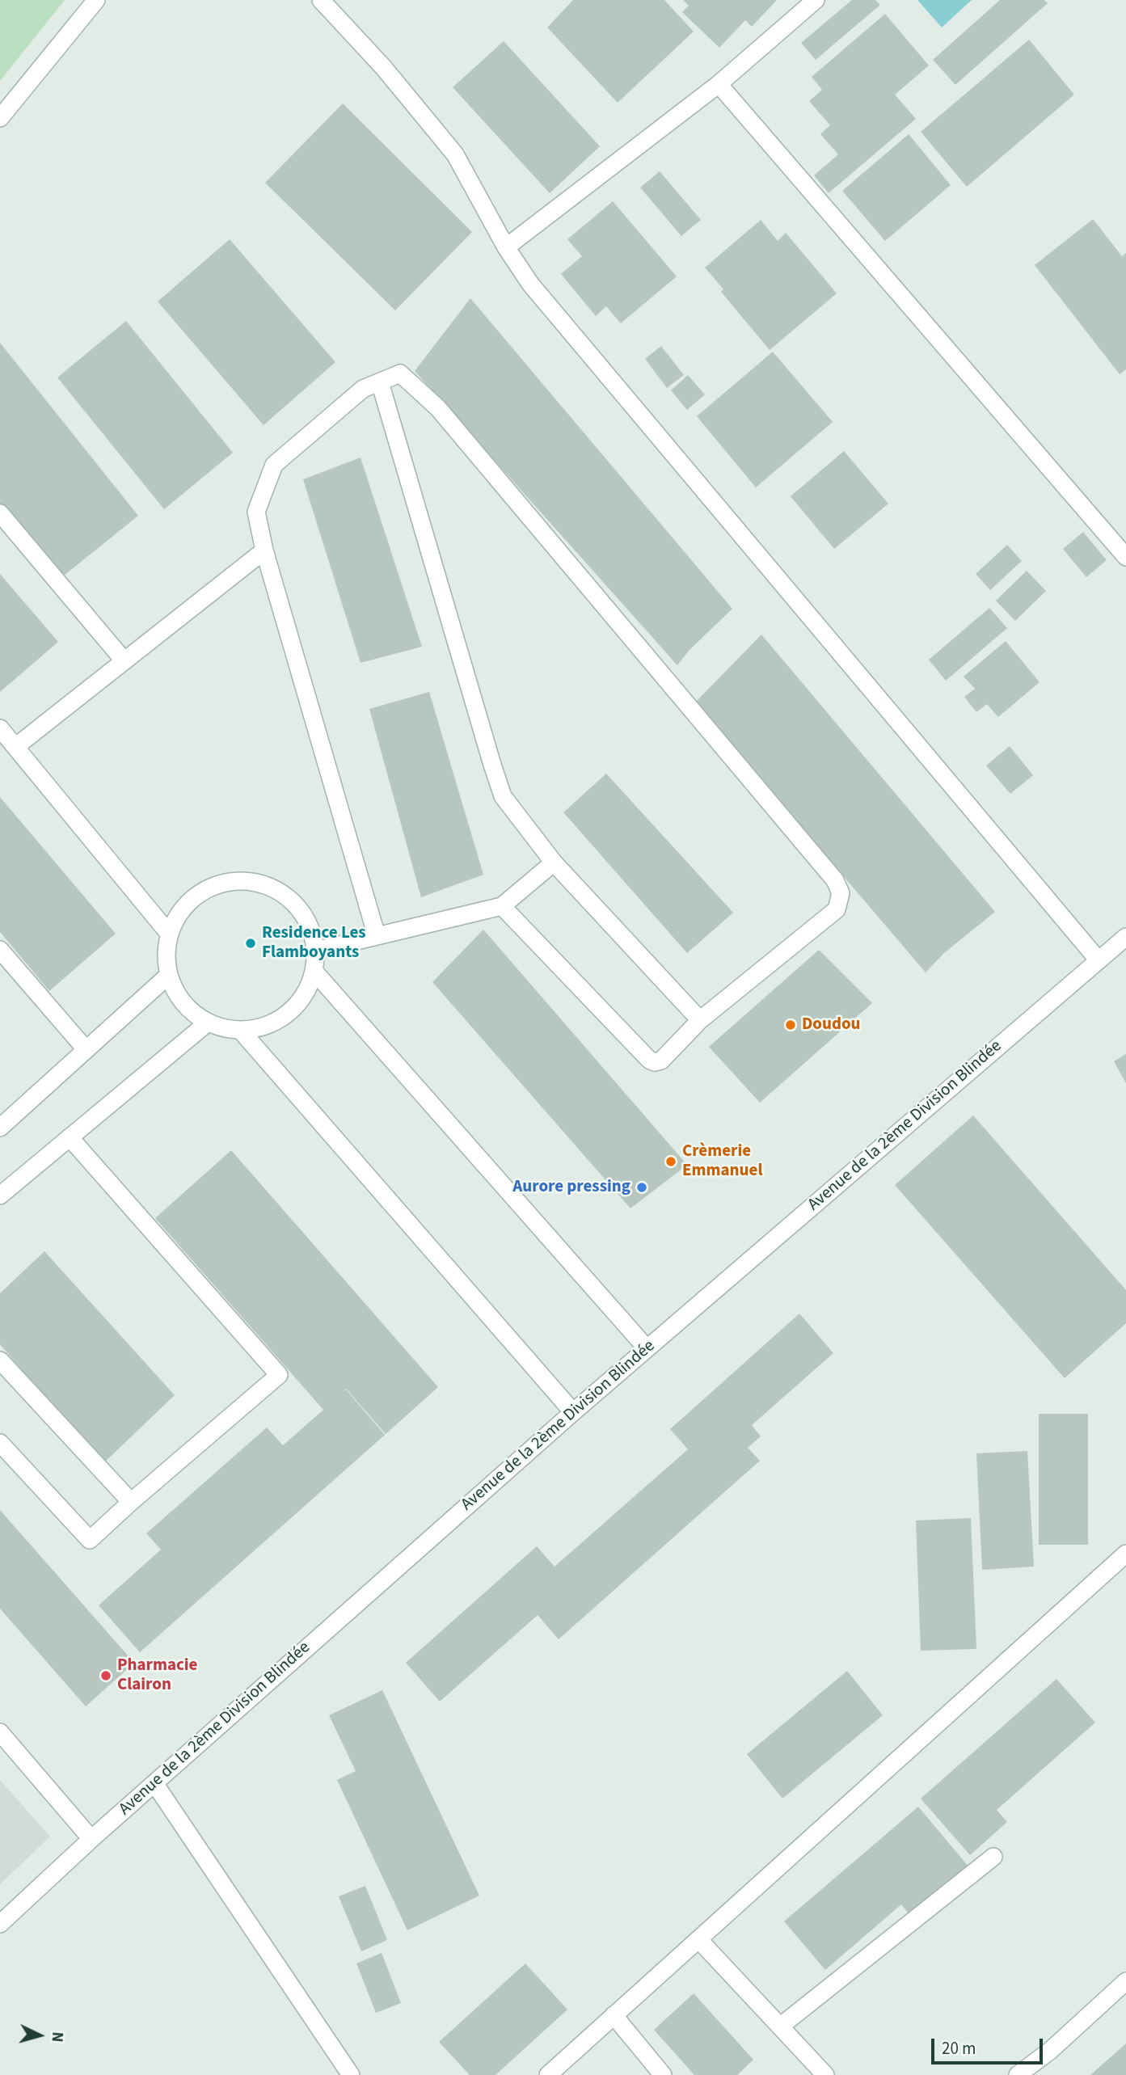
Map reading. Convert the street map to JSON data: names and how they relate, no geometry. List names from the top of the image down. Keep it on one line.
{"streets":{"street":["Avenue de la 2ème Division Blindée"]},"places":["Residence Les Flamboyants","Doudou","Crèmerie Emmanuel","Aurore pressing","Pharmacie Clairon"],"scale_bar":"20 m","north":"right"}
